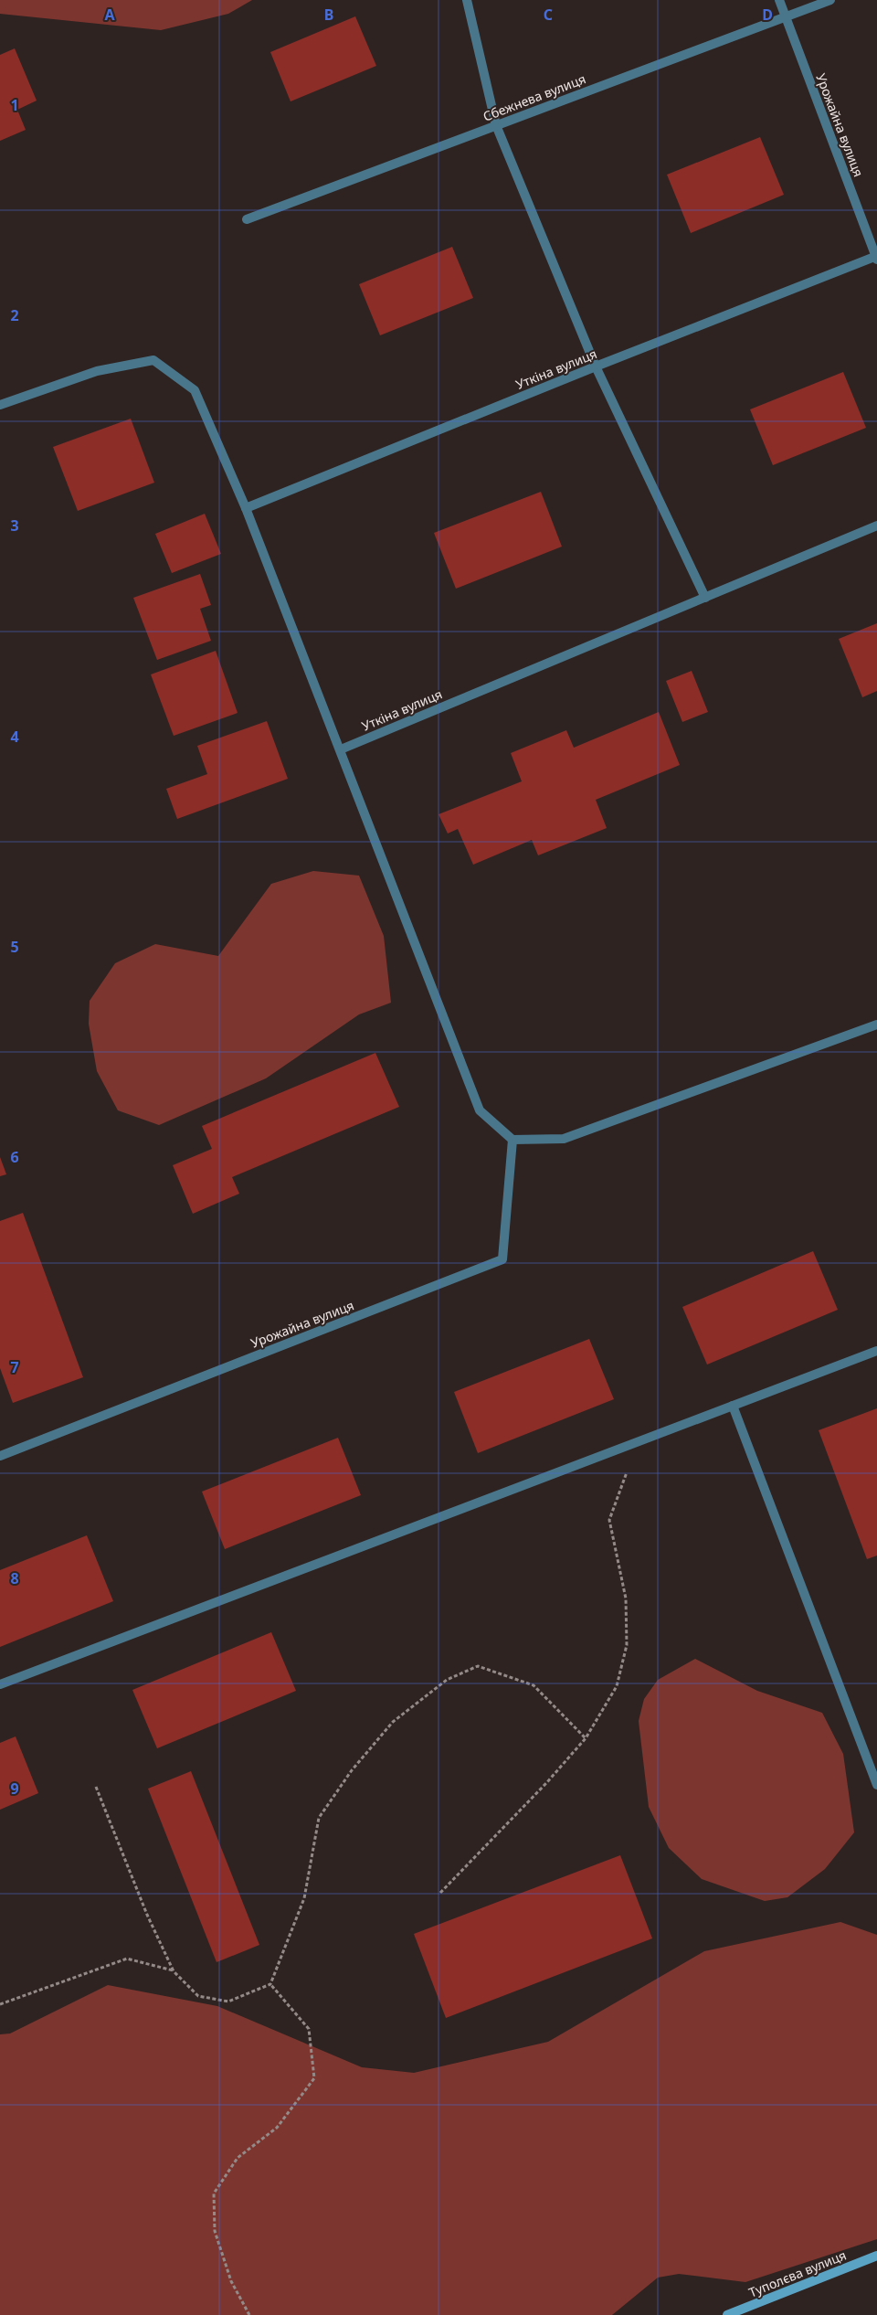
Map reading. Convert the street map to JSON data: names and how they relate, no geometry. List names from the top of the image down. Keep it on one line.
{"streets":{"main road":["Туполєва вулиця"],"street":["Сбежнева вулиця","Урожайна вулиця","Уткiна вулиця"]},"crossings":[["Сбежнева вулиця","Урожайна вулиця"],["Урожайна вулиця","Уткiна вулиця"]],"grid":{"columns":["A","B","C","D"],"rows":["1","2","3","4","5","6","7","8","9"]}}
